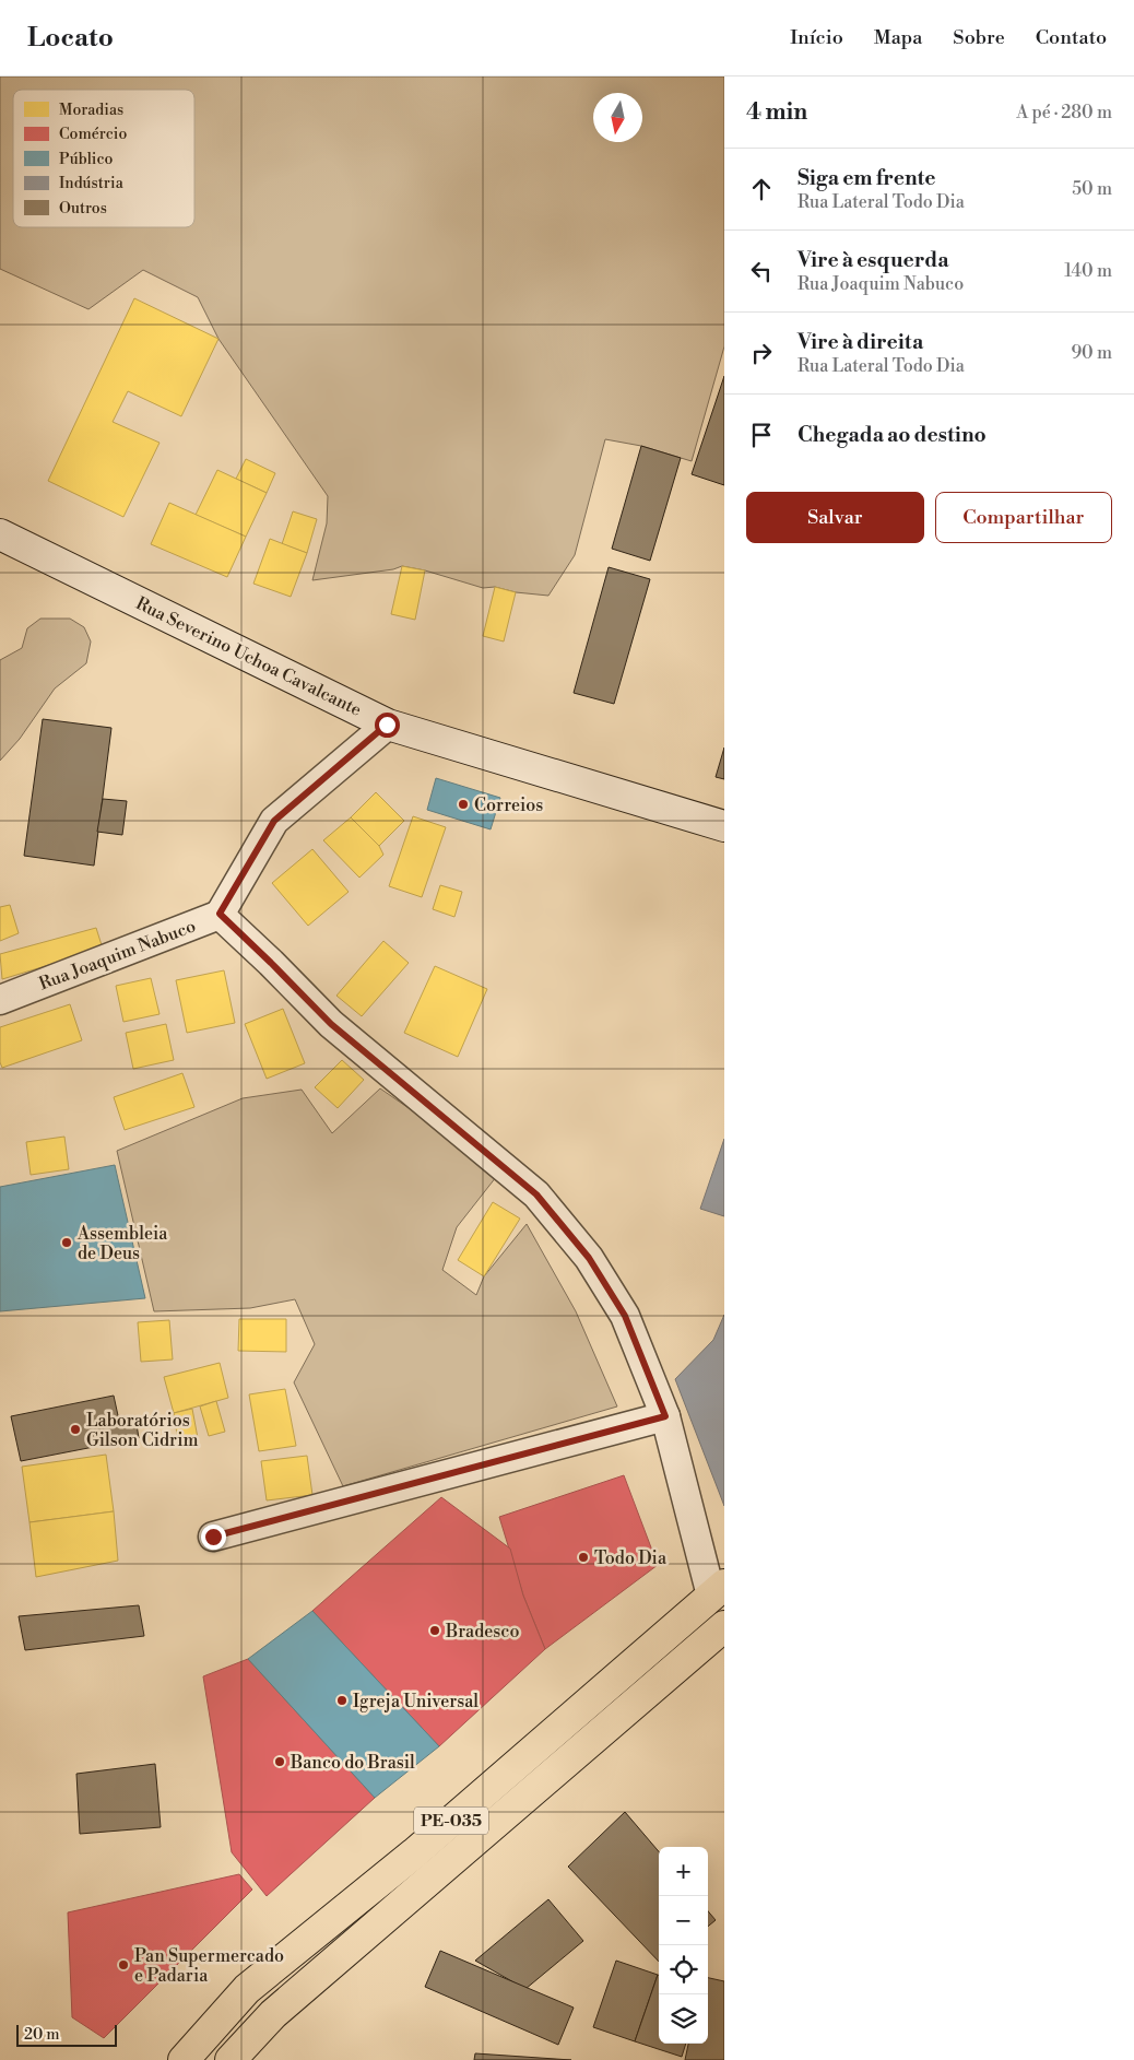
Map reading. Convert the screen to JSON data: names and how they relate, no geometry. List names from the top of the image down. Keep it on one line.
{"streets":{"main road":["Rua Severino Uchoa Cavalcante","PE-035"],"street":["Rua Joaquim Nabuco"]},"places":["Correios","Assembleia de Deus","Laboratórios Gilson Cidrim","Todo Dia","Bradesco","Igreja Universal","Banco do Brasil","Pan Supermercado e Padaria"],"legend":["Moradias","Comércio","Público","Indústria","Outros"],"scale_bar":"20 m","north":"bottom","page":{"header":"Locato","nav":["Início","Mapa","Sobre","Contato"],"heading":["4 min","A pé · 280 m"],"list":[["Siga em frente","Rua Lateral Todo Dia","50 m"],["Vire à esquerda","Rua Joaquim Nabuco","140 m"],["Vire à direita","Rua Lateral Todo Dia","90 m"],"Chegada ao destino"],"buttons":["Salvar","Compartilhar"],"map_buttons":["+","−"],"scale":"20 m"}}
